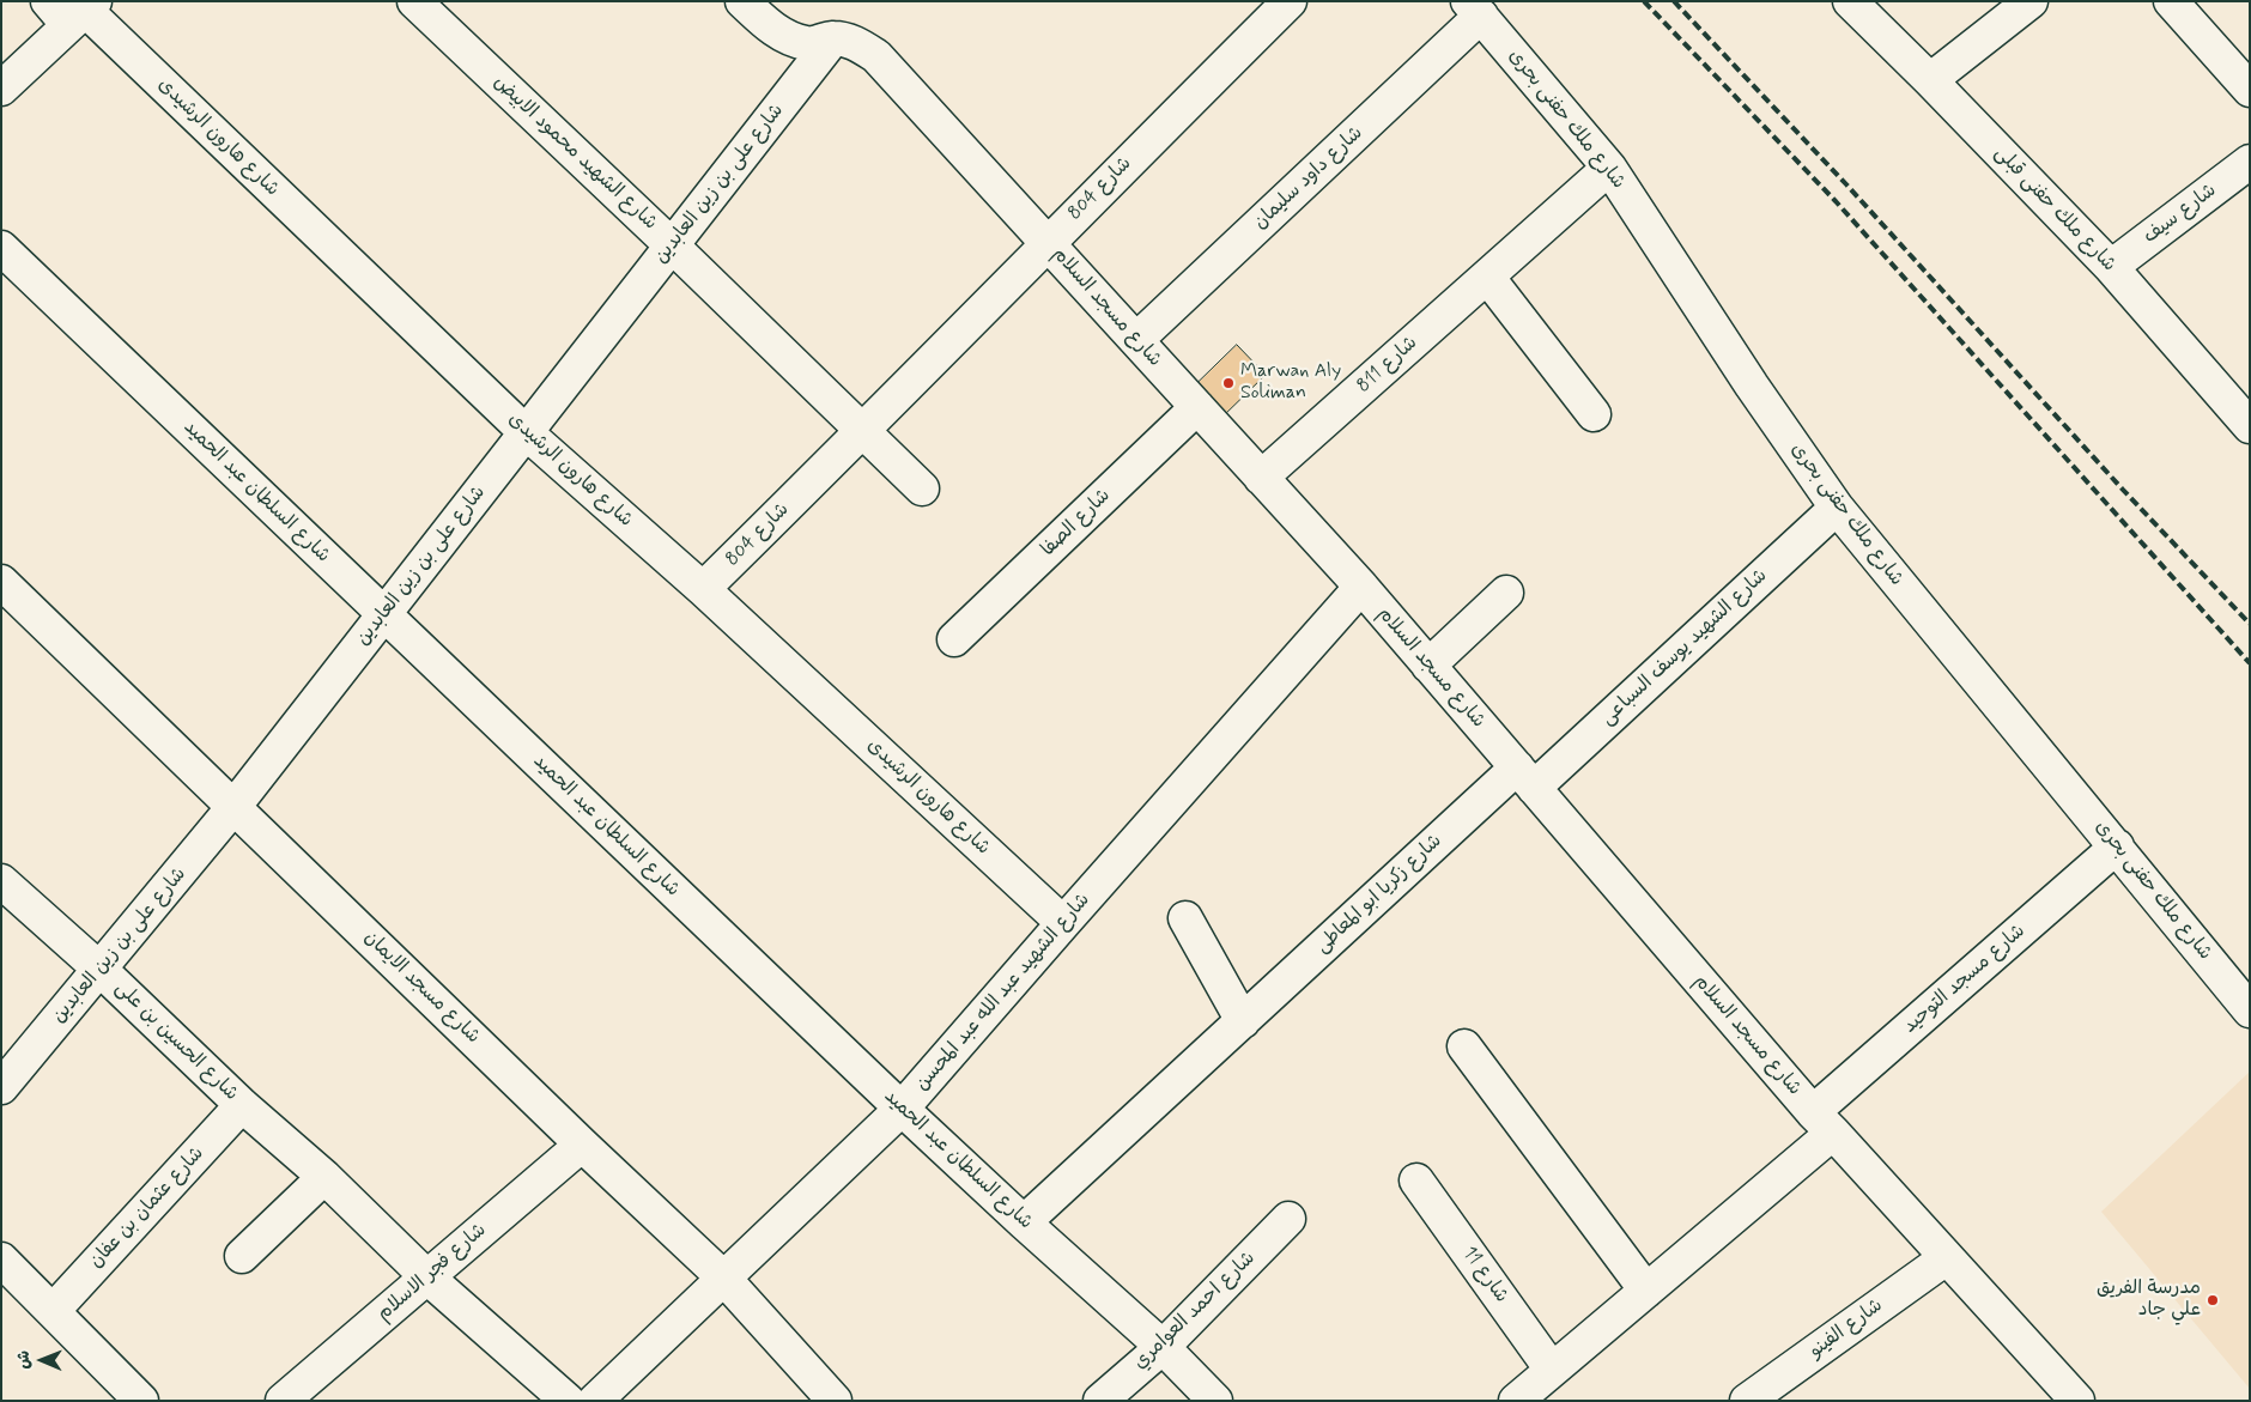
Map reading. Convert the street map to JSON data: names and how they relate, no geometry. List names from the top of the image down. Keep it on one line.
{"streets":{"street":["شارع ملك حفنى بحرى","شارع هارون الرشيدى","شارع الشهيد محمود الابيض","شارع داود سليمان","شارع على بن زين العابدين","شارع 804","شارع ملك حفنى قبلى","شارع سيف","شارع مسجد السلام","شارع 811","شارع السلطان عبد الحميد","شارع الصفا","شارع الشهيد يوسف السباعى","شارع زكريا ابو المعاطى","شارع مسجد التوحيد","شارع مسجد الايمان","شارع الشهيد عبد الله عبد المحسن","شارع الحسين بن على","شارع عثمان بن عفان","شارع فجر الاسلام","شارع 11","شارع احمد العوامري","شارع الفينو"]},"crossings":[["شارع ملك حفنى بحرى","شارع داود سليمان"],["شارع ملك حفنى بحرى","شارع 811"],["شارع ملك حفنى بحرى","شارع الشهيد يوسف السباعى"],["شارع ملك حفنى بحرى","شارع مسجد التوحيد"],["شارع هارون الرشيدى","شارع على بن زين العابدين"],["شارع هارون الرشيدى","شارع 804"],["شارع هارون الرشيدى","شارع الشهيد عبد الله عبد المحسن"],["شارع الشهيد محمود الابيض","شارع على بن زين العابدين"],["شارع الشهيد محمود الابيض","شارع 804"],["شارع داود سليمان","شارع مسجد السلام"],["شارع على بن زين العابدين","شارع مسجد السلام"],["شارع على بن زين العابدين","شارع السلطان عبد الحميد"],["شارع على بن زين العابدين","شارع مسجد الايمان"],["شارع على بن زين العابدين","شارع الحسين بن على"],["شارع 804","شارع مسجد السلام"],["شارع ملك حفنى قبلى","شارع سيف"],["شارع مسجد السلام","شارع 811"],["شارع مسجد السلام","شارع الصفا"],["شارع مسجد السلام","شارع الشهيد يوسف السباعى"],["شارع مسجد السلام","شارع زكريا ابو المعاطى"],["شارع مسجد السلام","شارع مسجد التوحيد"],["شارع مسجد السلام","شارع الشهيد عبد الله عبد المحسن"],["شارع مسجد السلام","شارع الفينو"],["شارع السلطان عبد الحميد","شارع زكريا ابو المعاطى"],["شارع السلطان عبد الحميد","شارع الشهيد عبد الله عبد المحسن"],["شارع السلطان عبد الحميد","شارع احمد العوامري"],["شارع الشهيد يوسف السباعى","شارع زكريا ابو المعاطى"],["شارع مسجد التوحيد","شارع 11"],["شارع مسجد الايمان","شارع الشهيد عبد الله عبد المحسن"],["شارع مسجد الايمان","شارع فجر الاسلام"],["شارع الحسين بن على","شارع عثمان بن عفان"],["شارع الحسين بن على","شارع فجر الاسلام"]],"places":["Marwan Aly Soliman","مدرسة الفريق علي جاد"],"north":"left"}
